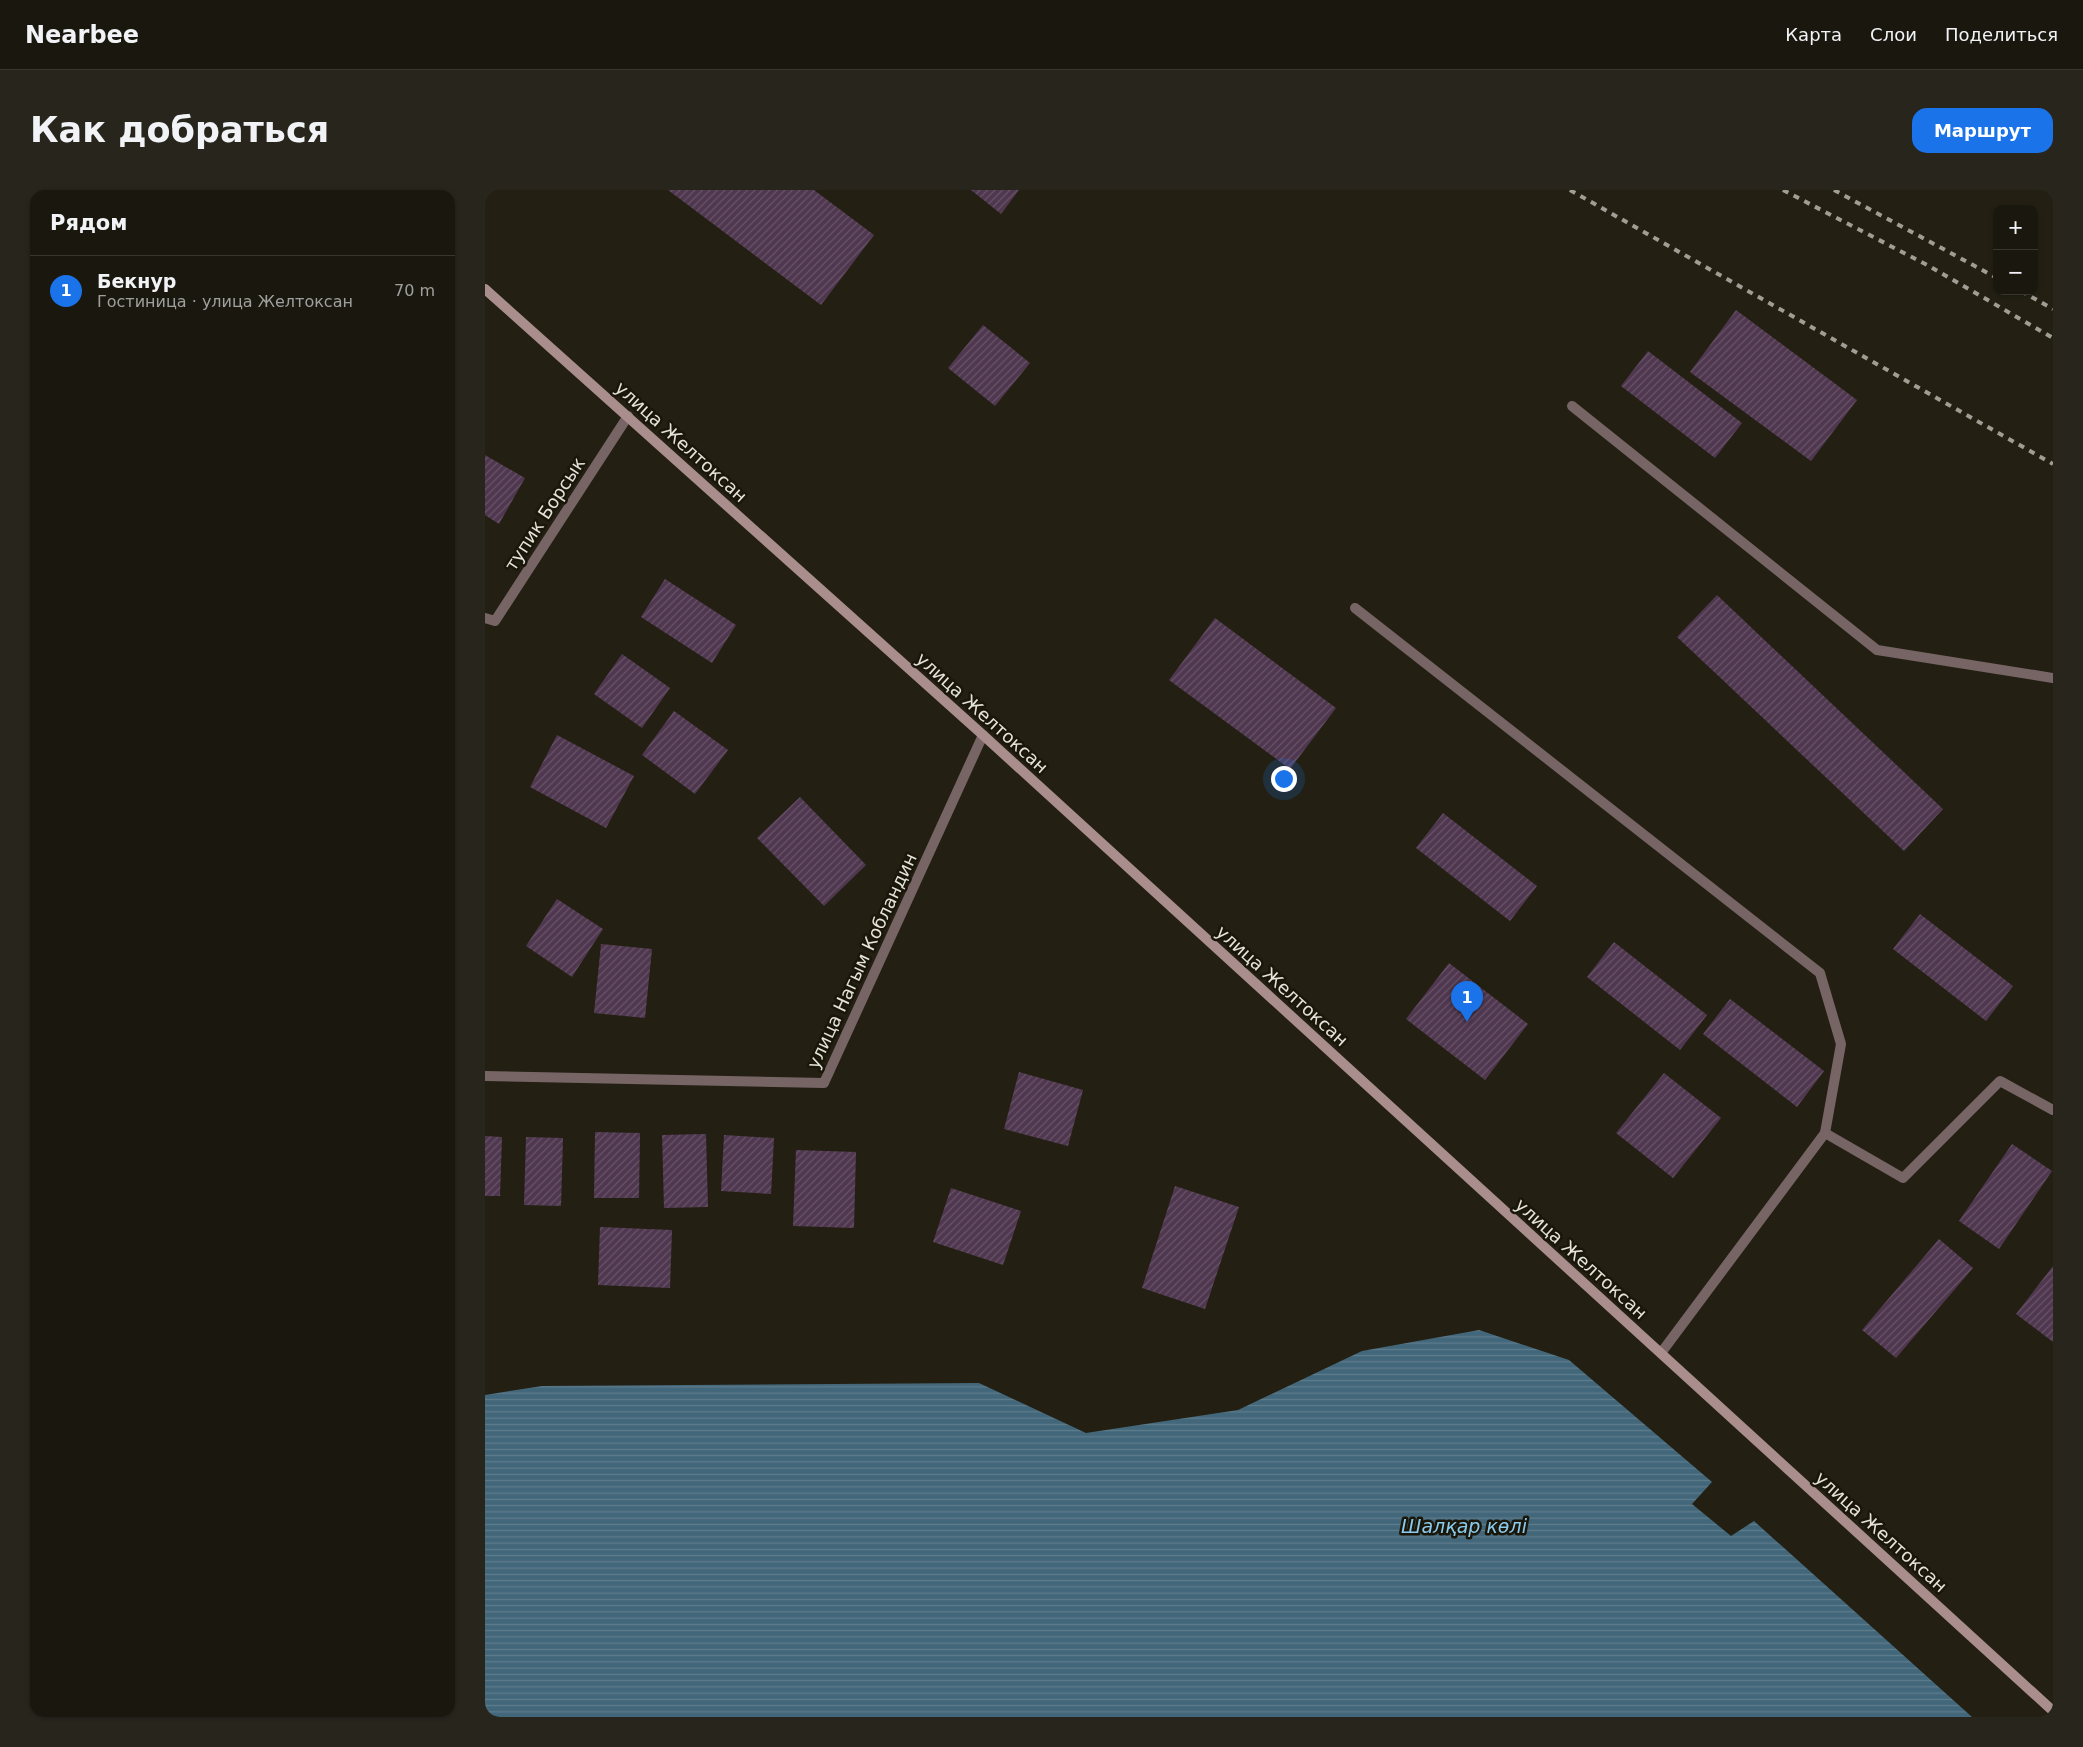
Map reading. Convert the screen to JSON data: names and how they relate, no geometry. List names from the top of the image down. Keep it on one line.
{"streets":{"main road":["улица Желтоксан"],"street":["тупик Борсык","улица Нагым Кобландин"]},"crossings":[["улица Желтоксан","тупик Борсык"],["улица Желтоксан","улица Нагым Кобландин"]],"water":["Шалқар көлі"],"page":{"header":"Nearbee","nav":["Карта","Слои","Поделиться"],"buttons":"Маршрут","title":"Как добраться","heading":"Рядом","map_buttons":["+","−"],"list":[{"mark":"1","name":"Бекнур","note":"Гостиница · улица Желтоксан","value":"70 m"}],"pins":"1"}}
